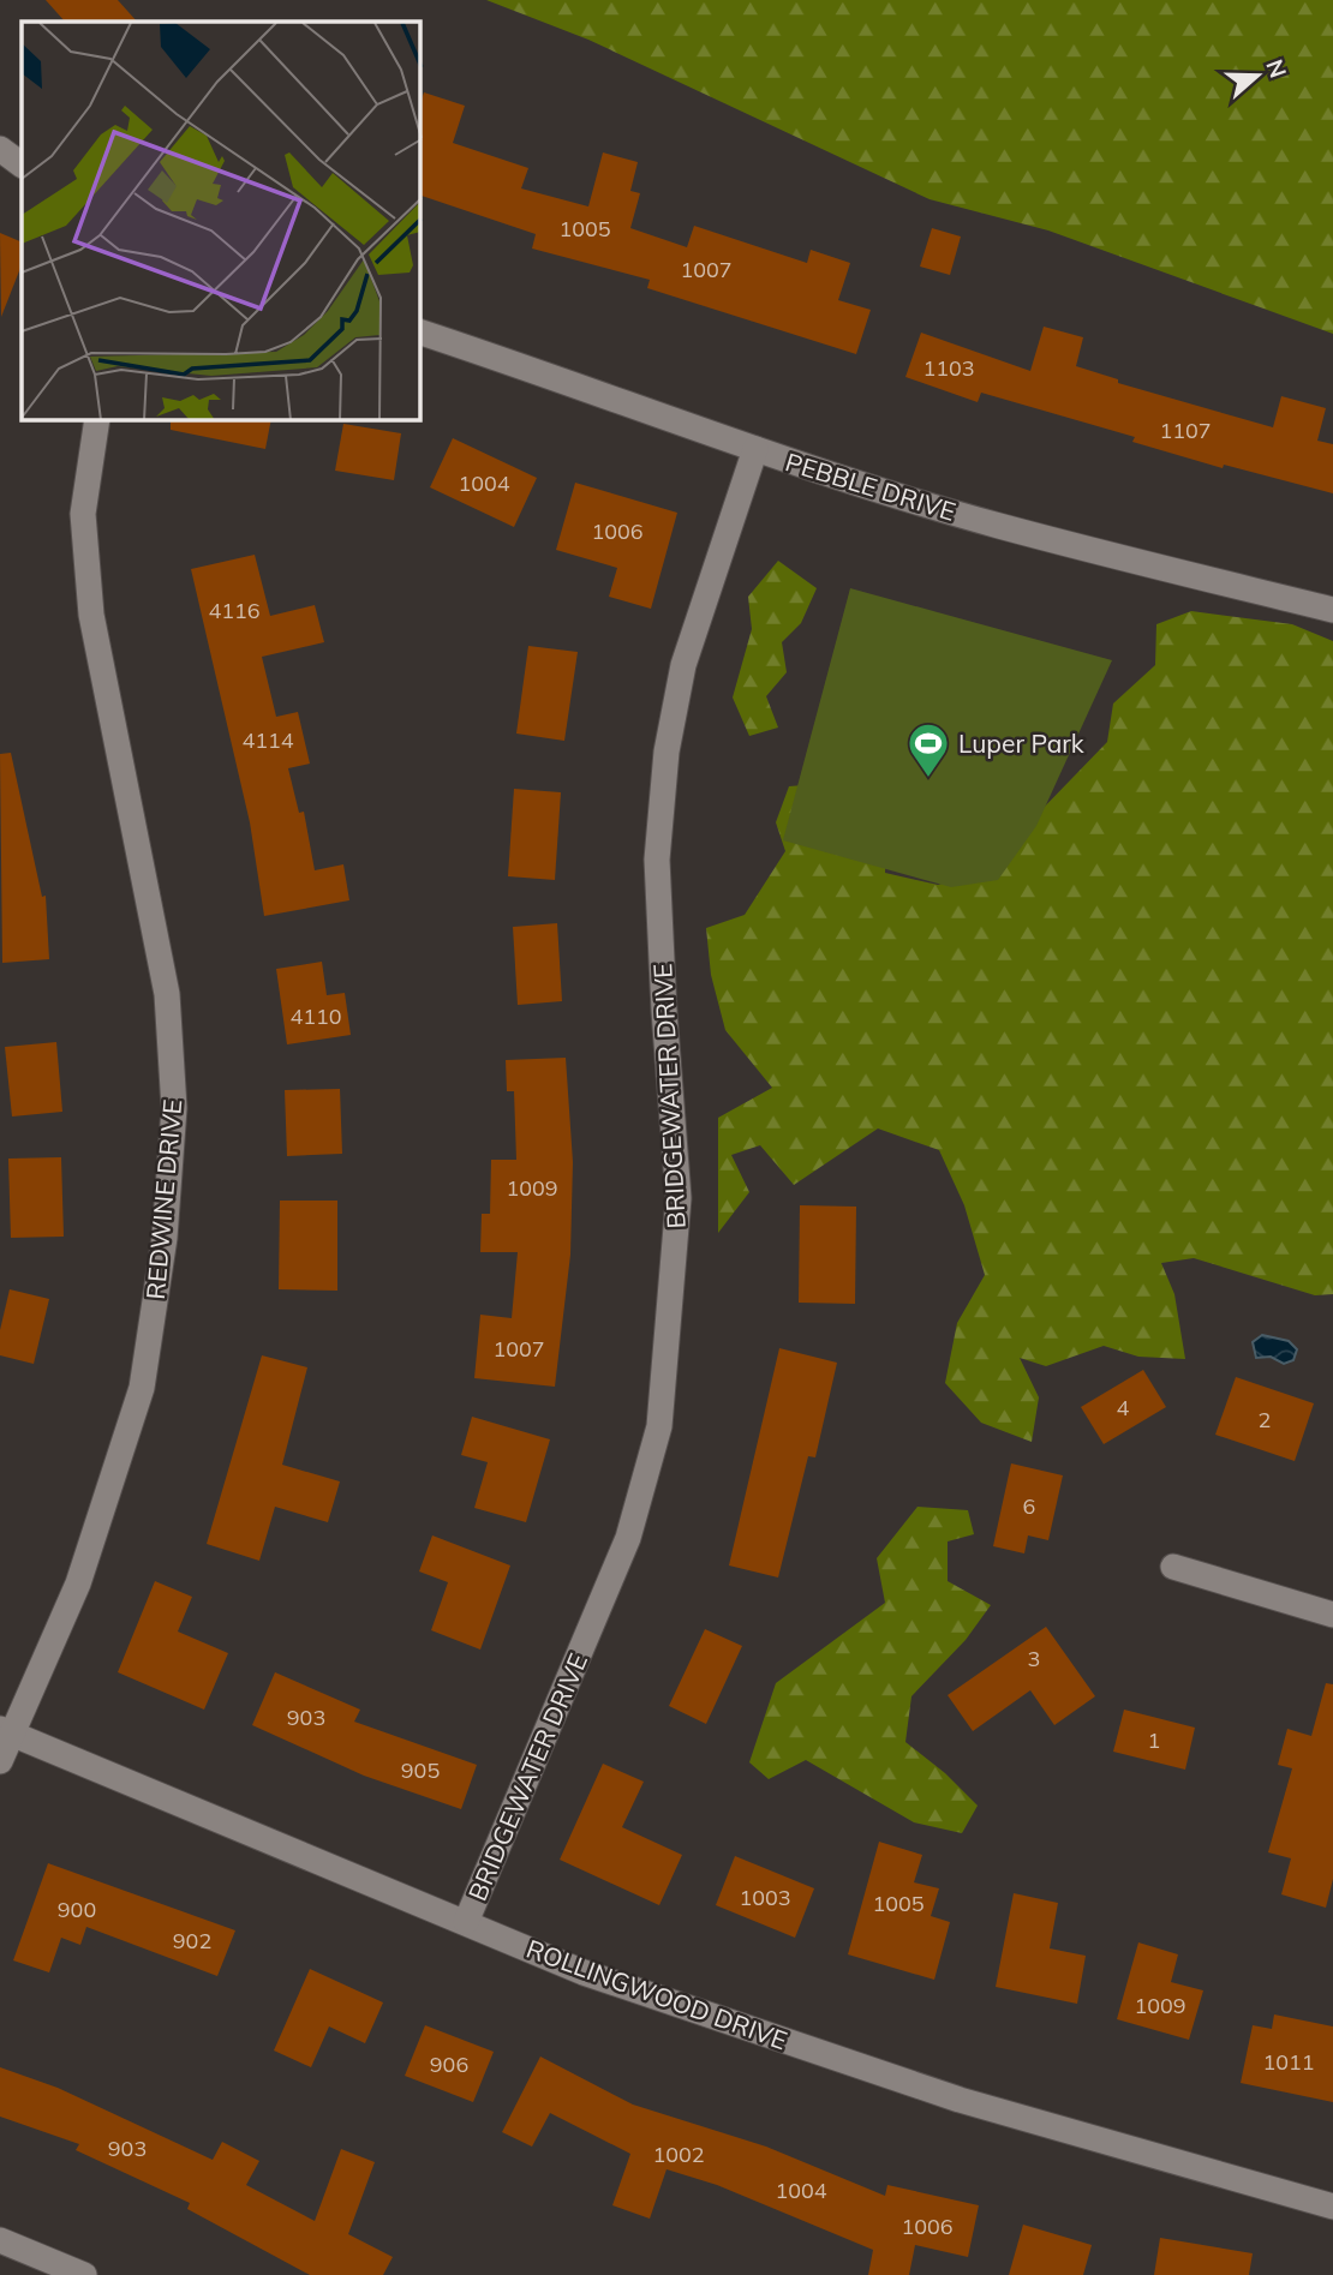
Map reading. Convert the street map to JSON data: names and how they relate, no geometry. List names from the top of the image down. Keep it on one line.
{"streets":{"street":["PEBBLE DRIVE","BRIDGEWATER DRIVE","REDWINE DRIVE","ROLLINGWOOD DRIVE"]},"crossings":[["PEBBLE DRIVE","BRIDGEWATER DRIVE"],["BRIDGEWATER DRIVE","ROLLINGWOOD DRIVE"],["REDWINE DRIVE","ROLLINGWOOD DRIVE"]],"places":{"sports":["Luper Park"]},"house_numbers":["1005","1007","1103","1107","1004","1006","4116","4114","4110","1009","1007","4","2","6","3","903","1","905","1003","1005","900","902","1009","1011","906","903","1002","1004","1006"],"north":"right"}
